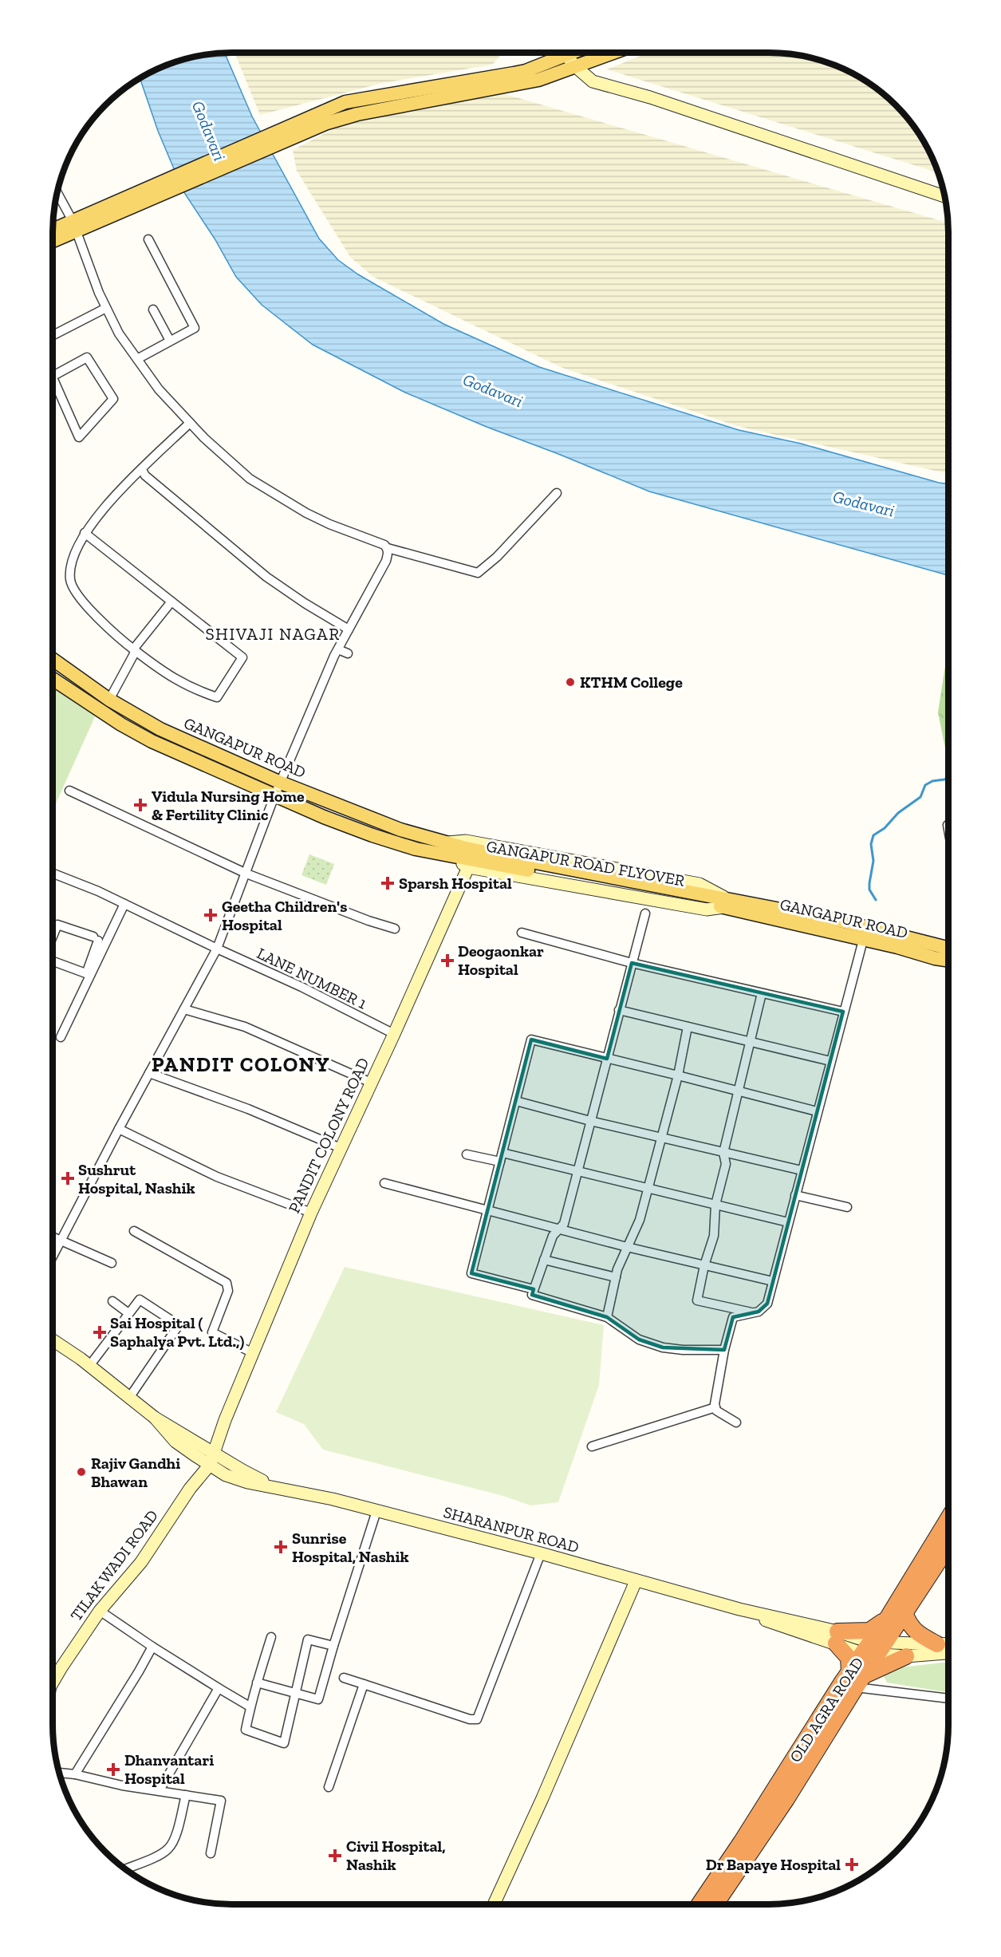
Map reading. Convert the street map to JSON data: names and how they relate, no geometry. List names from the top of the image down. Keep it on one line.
{"streets":{"highway":["OLD AGRA ROAD"],"main road":["GANGAPUR ROAD","GANGAPUR ROAD FLYOVER"],"street":["LANE NUMBER 1","PANDIT COLONY ROAD","SHARANPUR ROAD","TILAK WADI ROAD"]},"crossings":[["GANGAPUR ROAD","GANGAPUR ROAD FLYOVER"],["GANGAPUR ROAD FLYOVER","PANDIT COLONY ROAD"],["LANE NUMBER 1","PANDIT COLONY ROAD"],["PANDIT COLONY ROAD","SHARANPUR ROAD"],["PANDIT COLONY ROAD","TILAK WADI ROAD"],["SHARANPUR ROAD","TILAK WADI ROAD"],["SHARANPUR ROAD","OLD AGRA ROAD"]],"districts":["SHIVAJI NAGAR","PANDIT COLONY"],"water":["Godavari"],"places":{"other":["KTHM College","Rajiv Gandhi Bhawan"],"health":["Vidula Nursing Home & Fertility Clinic","Sparsh Hospital","Geetha Children's Hospital","Deogaonkar Hospital","Sushrut Hospital, Nashik","Sai Hospital ( Saphalya Pvt. Ltd.,)","Sunrise Hospital, Nashik","Dhanvantari Hospital","Civil Hospital, Nashik","Dr Bapaye Hospital"]}}
